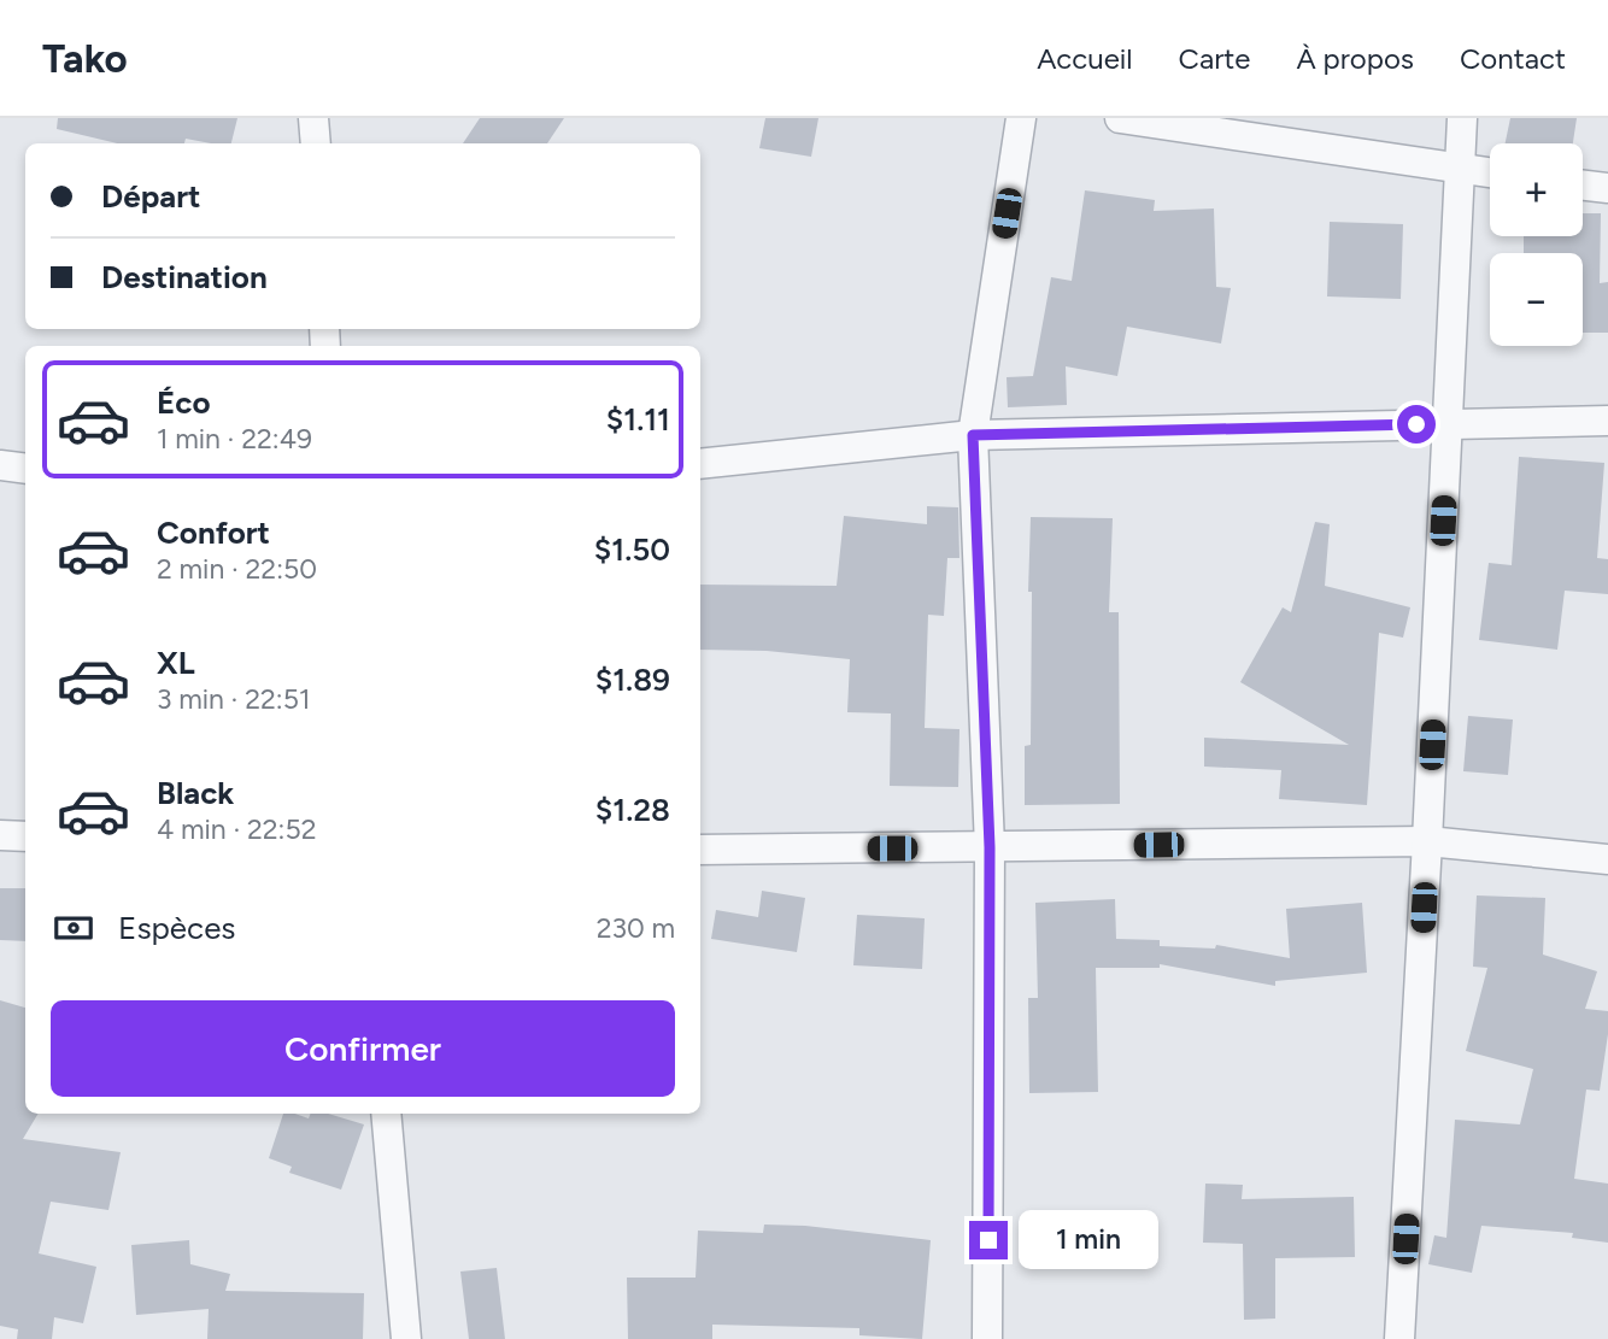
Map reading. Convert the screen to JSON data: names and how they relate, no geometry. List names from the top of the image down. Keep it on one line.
{"page":{"header":"Tako","nav":["Accueil","Carte","À propos","Contact"],"map_buttons":["+","−"],"banner":["Départ","Destination"],"list":[{"name":"Éco","note":"1 min · 22:49","value":"$1.11"},{"name":"Confort","note":"2 min · 22:50","value":"$1.50"},{"name":"XL","note":"3 min · 22:51","value":"$1.89"},{"name":"Black","note":"4 min · 22:52","value":"$1.28"}],"pay":["Espèces","230 m"],"buttons":"Confirmer","bubble":"1 min"}}
